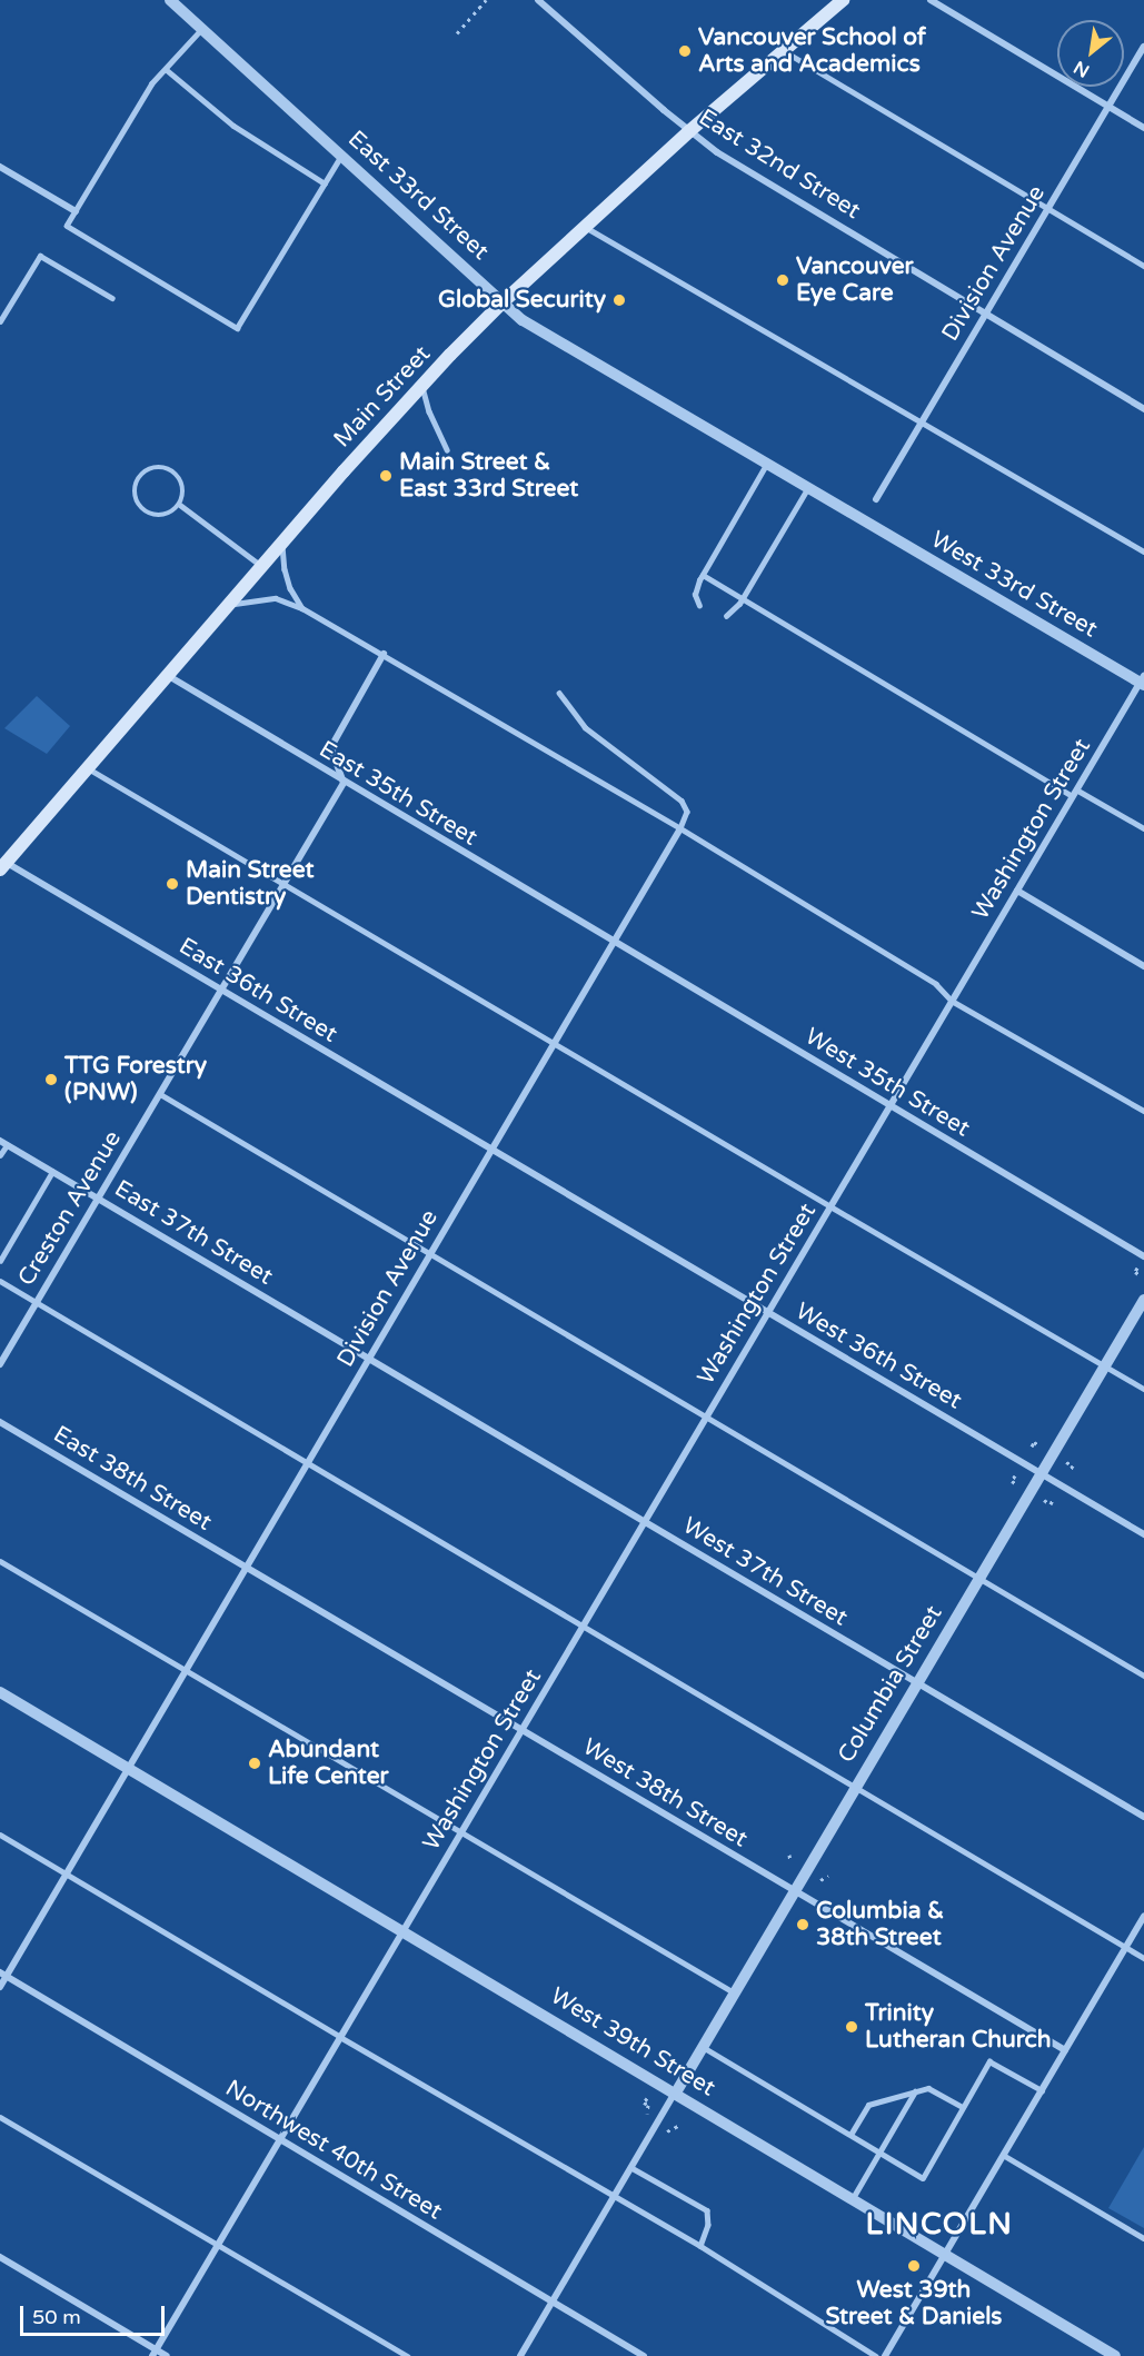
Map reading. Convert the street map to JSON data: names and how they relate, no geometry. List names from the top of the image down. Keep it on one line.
{"streets":{"main road":["Main Street"],"street":["East 32nd Street","East 33rd Street","Division Avenue","West 33rd Street","East 35th Street","Washington Street","East 36th Street","West 35th Street","Creston Avenue","East 37th Street","West 36th Street","East 38th Street","West 37th Street","Columbia Street","West 38th Street","West 39th Street","Northwest 40th Street"]},"crossings":[["East 32nd Street","Division Avenue"],["East 32nd Street","Main Street"],["East 33rd Street","Main Street"],["East 33rd Street","West 33rd Street"],["Division Avenue","East 35th Street"],["Division Avenue","East 36th Street"],["Division Avenue","West 35th Street"],["Division Avenue","East 37th Street"],["Division Avenue","West 36th Street"],["Division Avenue","East 38th Street"],["Division Avenue","West 37th Street"],["Division Avenue","West 38th Street"],["Division Avenue","West 39th Street"],["Division Avenue","Northwest 40th Street"],["Main Street","East 35th Street"],["Main Street","East 36th Street"],["West 33rd Street","Washington Street"],["East 35th Street","West 35th Street"],["East 35th Street","Creston Avenue"],["Washington Street","West 35th Street"],["Washington Street","West 36th Street"],["Washington Street","West 37th Street"],["Washington Street","West 38th Street"],["Washington Street","West 39th Street"],["Washington Street","Northwest 40th Street"],["East 36th Street","Creston Avenue"],["East 36th Street","West 36th Street"],["Creston Avenue","East 37th Street"],["East 37th Street","West 37th Street"],["West 36th Street","Columbia Street"],["East 38th Street","West 38th Street"],["West 37th Street","Columbia Street"],["Columbia Street","West 38th Street"],["Columbia Street","West 39th Street"]],"districts":["LINCOLN"],"places":["Vancouver School of Arts and Academics","Vancouver Eye Care","Global Security","Main Street & East 33rd Street","Main Street Dentistry","TTG Forestry (PNW)","Abundant Life Center","Columbia & 38th Street","Trinity Lutheran Church","West 39th Street & Daniels"],"scale_bar":"50 m","north":"bottom left"}
